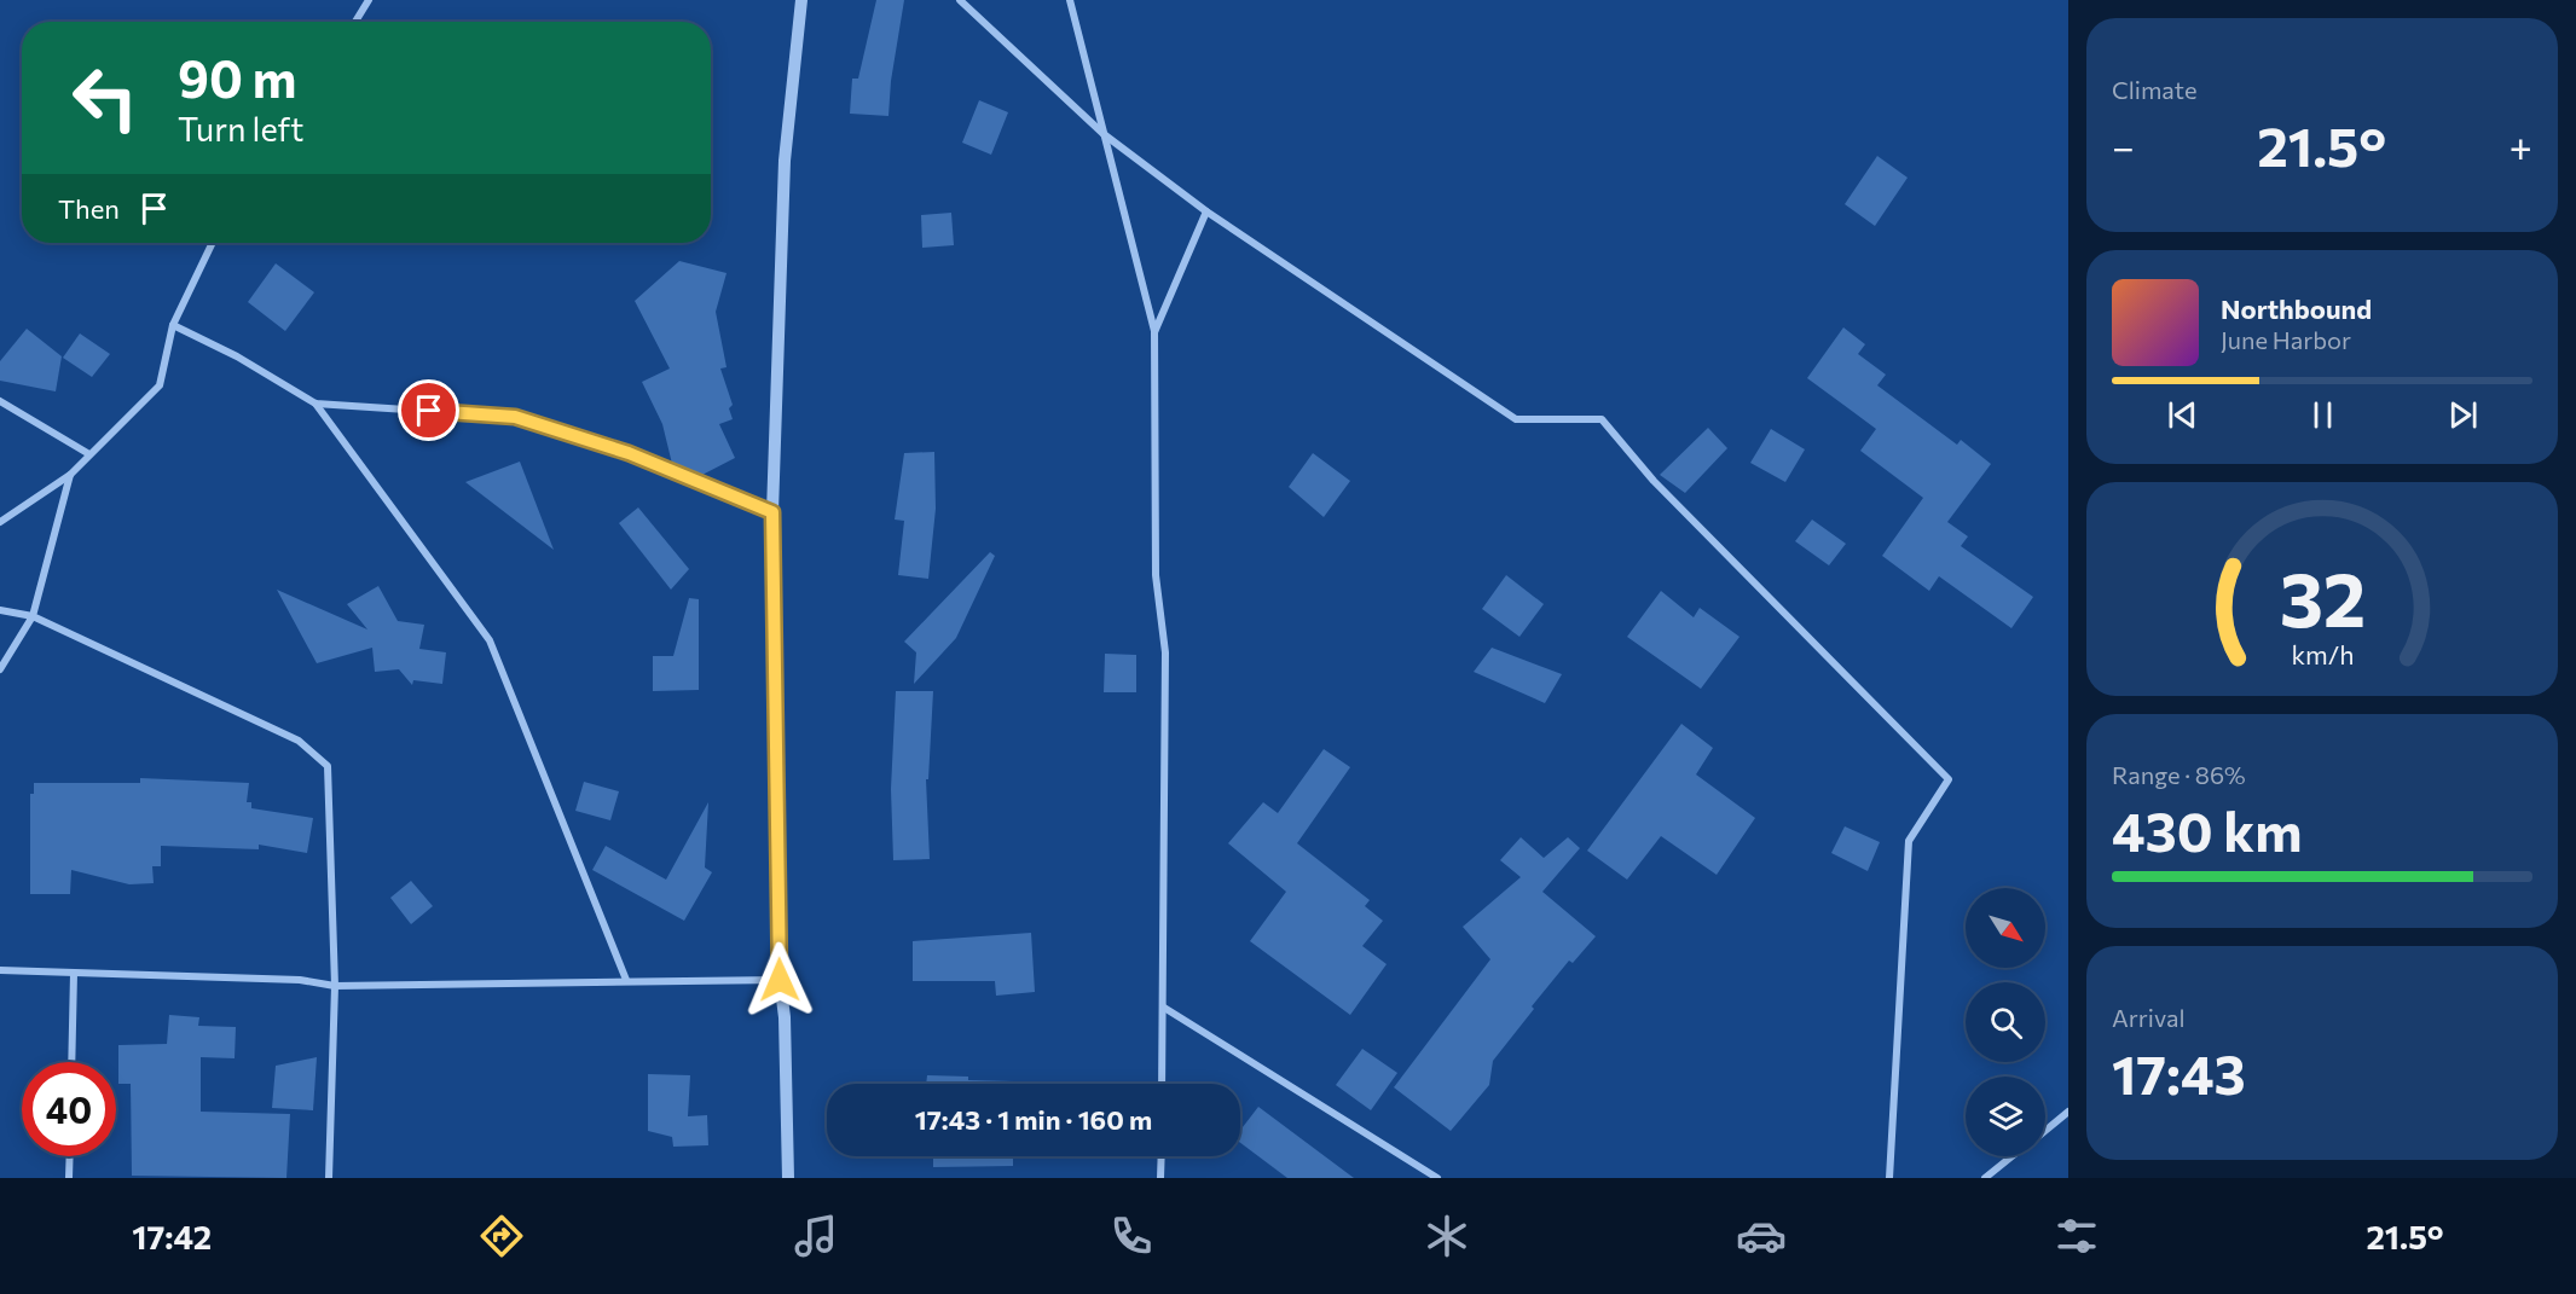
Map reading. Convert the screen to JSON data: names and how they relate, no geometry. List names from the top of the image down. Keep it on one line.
{"north":"bottom right","page":{"tile":["Climate",["Range · 86%","430 km"],["Arrival","17:43"]],"turn":["90 m","Turn left"],"heat":["−","21.5°","+"],"then":"Then","song":["Northbound","June Harbor"],"limit":"40","trip":"17:43 · 1 min · 160 m","tabs":["17:42","21.5°"],"gauge":["32","km/h"]}}
